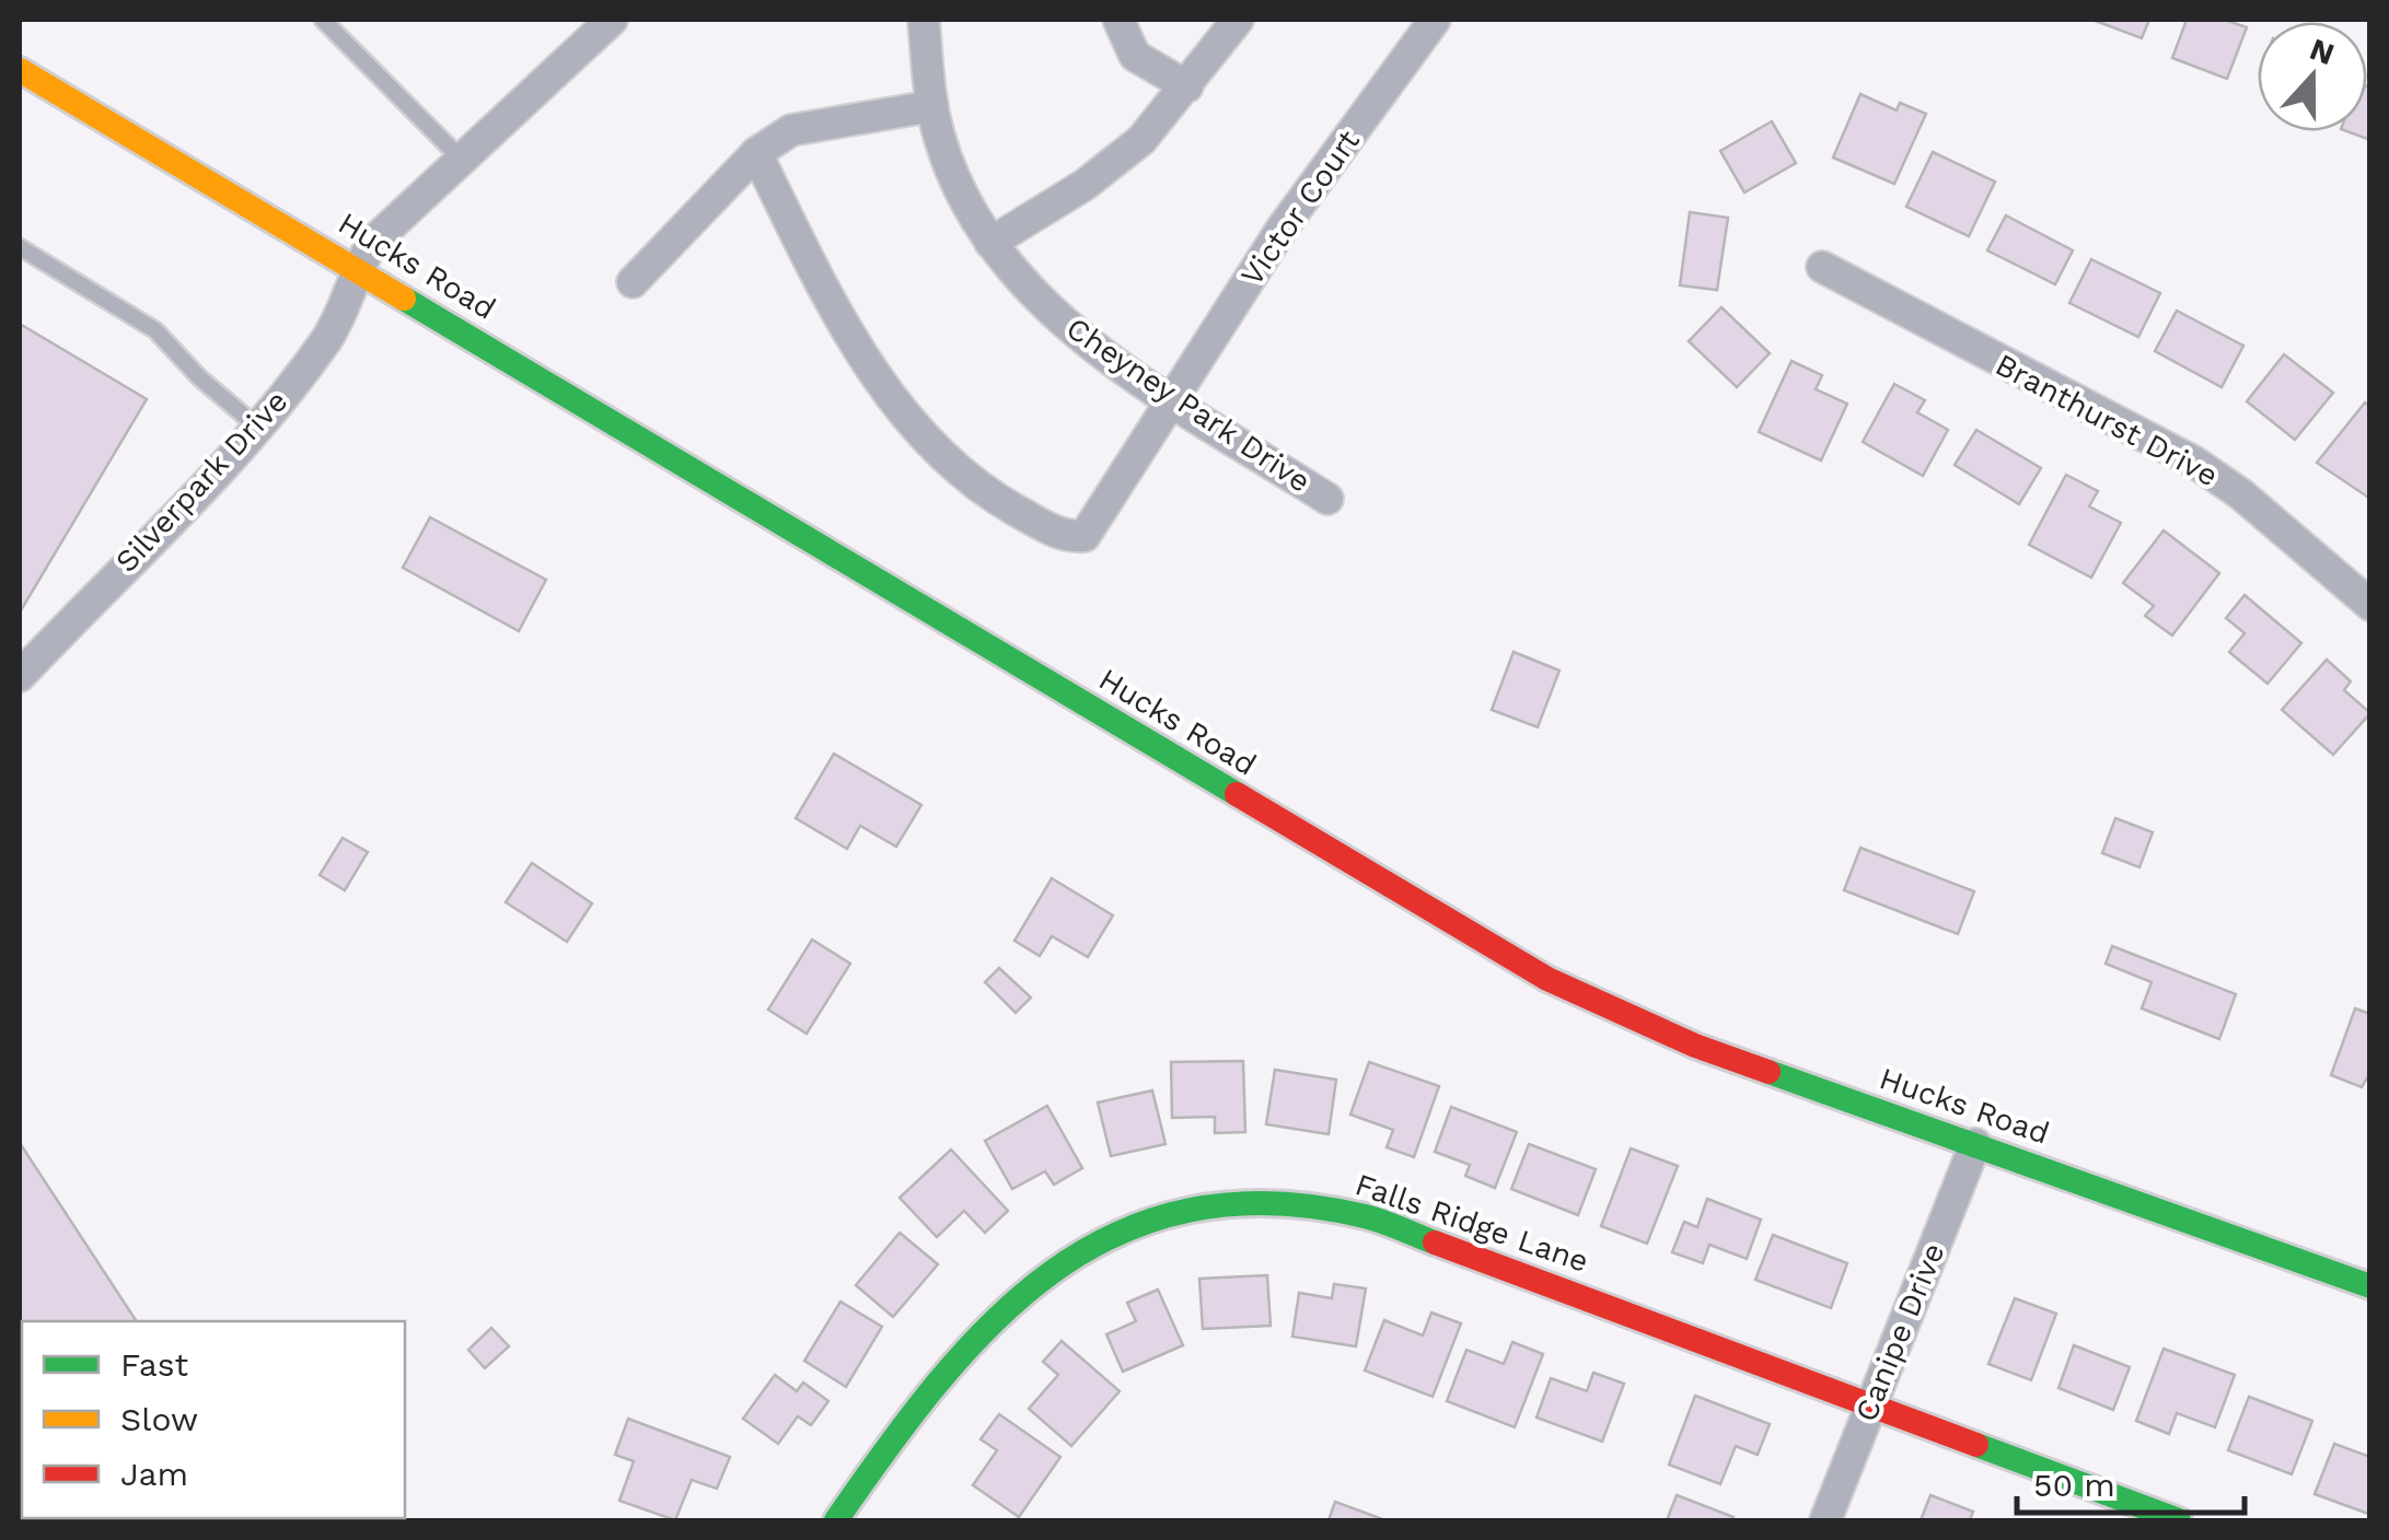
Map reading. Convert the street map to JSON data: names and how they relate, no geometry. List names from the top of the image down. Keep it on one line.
{"streets":{"main road":["Hucks Road","Falls Ridge Lane"],"street":["Victor Court","Cheyney Park Drive","Branthurst Drive","Silverpark Drive","Canipe Drive"]},"crossings":[["Victor Court","Cheyney Park Drive"],["Hucks Road","Silverpark Drive"],["Hucks Road","Canipe Drive"],["Falls Ridge Lane","Canipe Drive"]],"legend":["Fast","Slow","Jam"],"scale_bar":"50 m","north":"top"}
